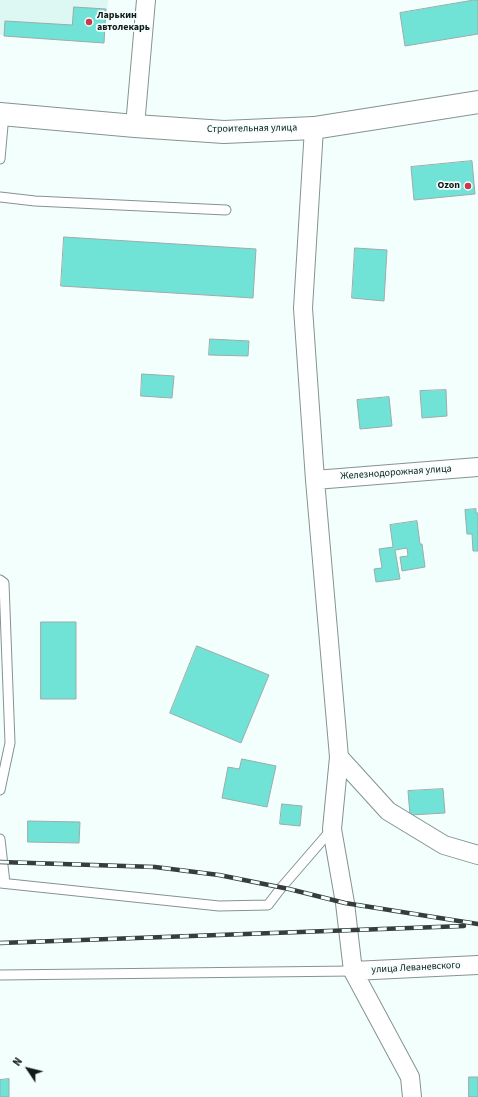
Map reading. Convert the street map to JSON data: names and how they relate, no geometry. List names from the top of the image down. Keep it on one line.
{"streets":{"main road":["Строительная улица"],"street":["Железнодорожная улица","улица Леваневского"]},"places":["Ларькин автолекарь","Ozon"],"north":"top left"}
